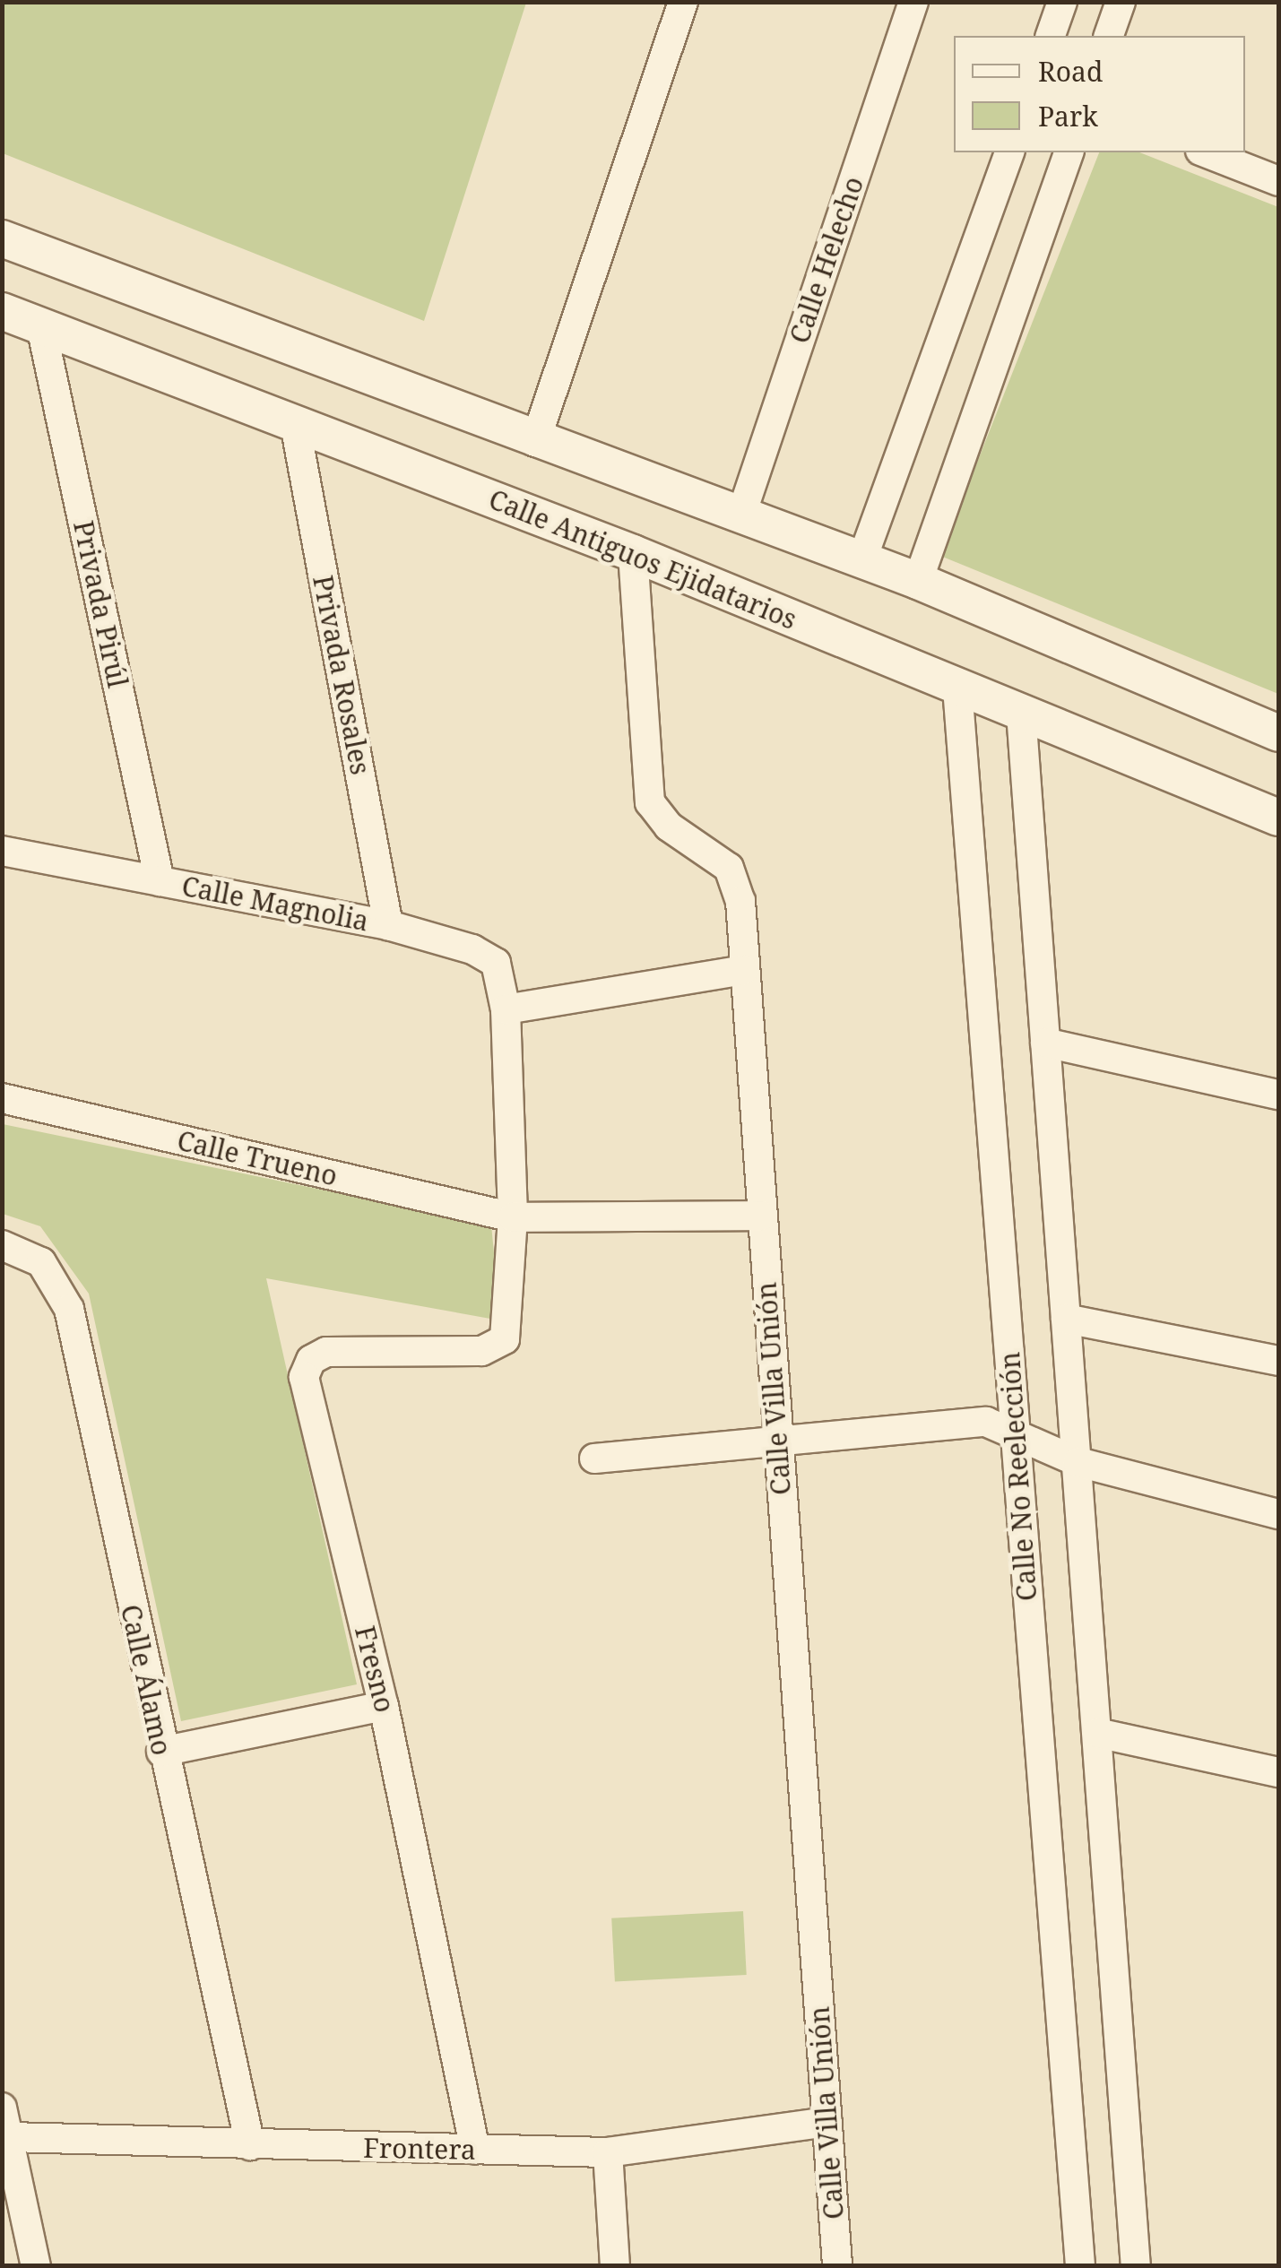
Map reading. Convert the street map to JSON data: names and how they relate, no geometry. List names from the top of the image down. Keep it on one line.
{"streets":{"street":["Calle Helecho","Calle Antiguos Ejidatarios","Privada Pirúl","Privada Rosales","Calle Magnolia","Calle Trueno","Calle Villa Unión","Calle No Reelección","Fresno","Calle Álamo","Frontera"]},"crossings":[["Calle Antiguos Ejidatarios","Privada Pirúl"],["Calle Antiguos Ejidatarios","Privada Rosales"],["Calle Antiguos Ejidatarios","Calle Villa Unión"],["Calle Antiguos Ejidatarios","Calle No Reelección"],["Privada Pirúl","Calle Magnolia"],["Privada Rosales","Calle Magnolia"],["Calle Trueno","Calle Villa Unión"],["Calle Trueno","Fresno"],["Calle Villa Unión","Frontera"],["Fresno","Frontera"],["Calle Álamo","Frontera"]],"legend":["Road","Park"]}
